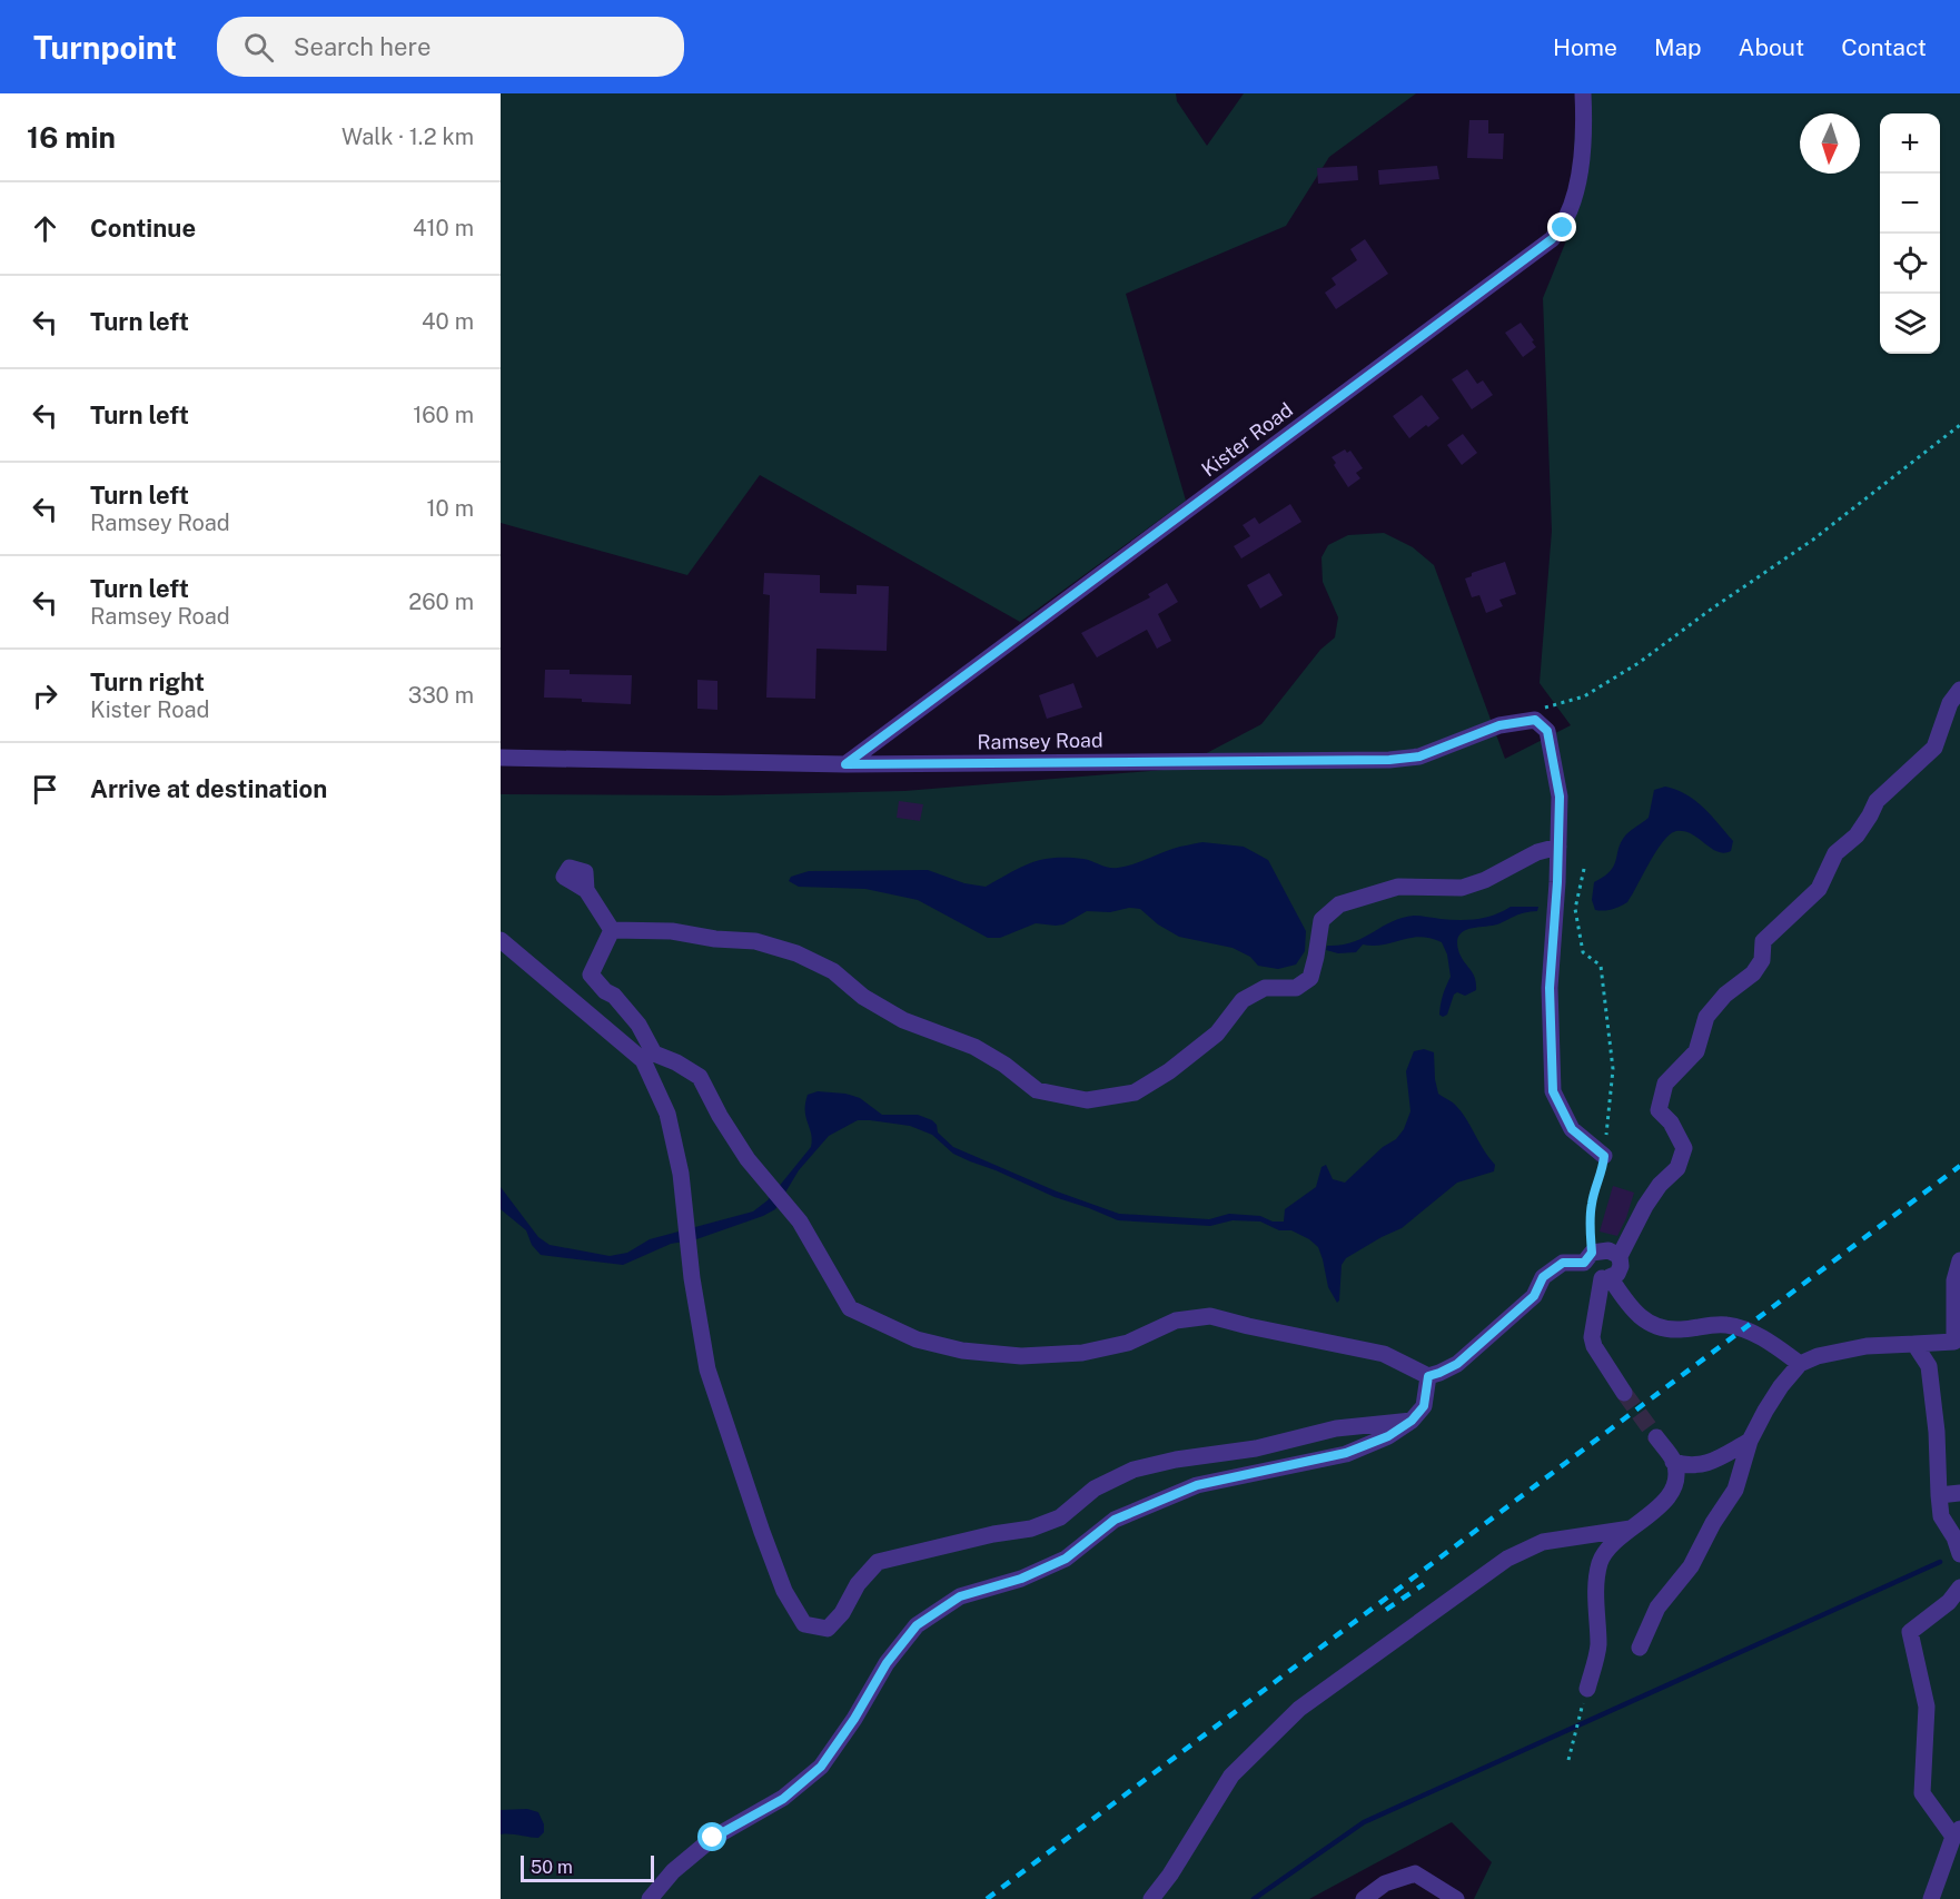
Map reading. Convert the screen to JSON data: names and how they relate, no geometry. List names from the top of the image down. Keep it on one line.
{"streets":{"street":["Kister Road","Ramsey Road"]},"crossings":[["Kister Road","Ramsey Road"]],"scale_bar":"50 m","north":"bottom","page":{"header":"Turnpoint","search":"Search here","nav":["Home","Map","About","Contact"],"heading":["16 min","Walk · 1.2 km"],"map_buttons":["+","−"],"list":[["Continue","410 m"],["Turn left","40 m"],["Turn left","160 m"],["Turn left","Ramsey Road","10 m"],["Turn left","Ramsey Road","260 m"],["Turn right","Kister Road","330 m"],"Arrive at destination"],"scale":"50 m"}}
